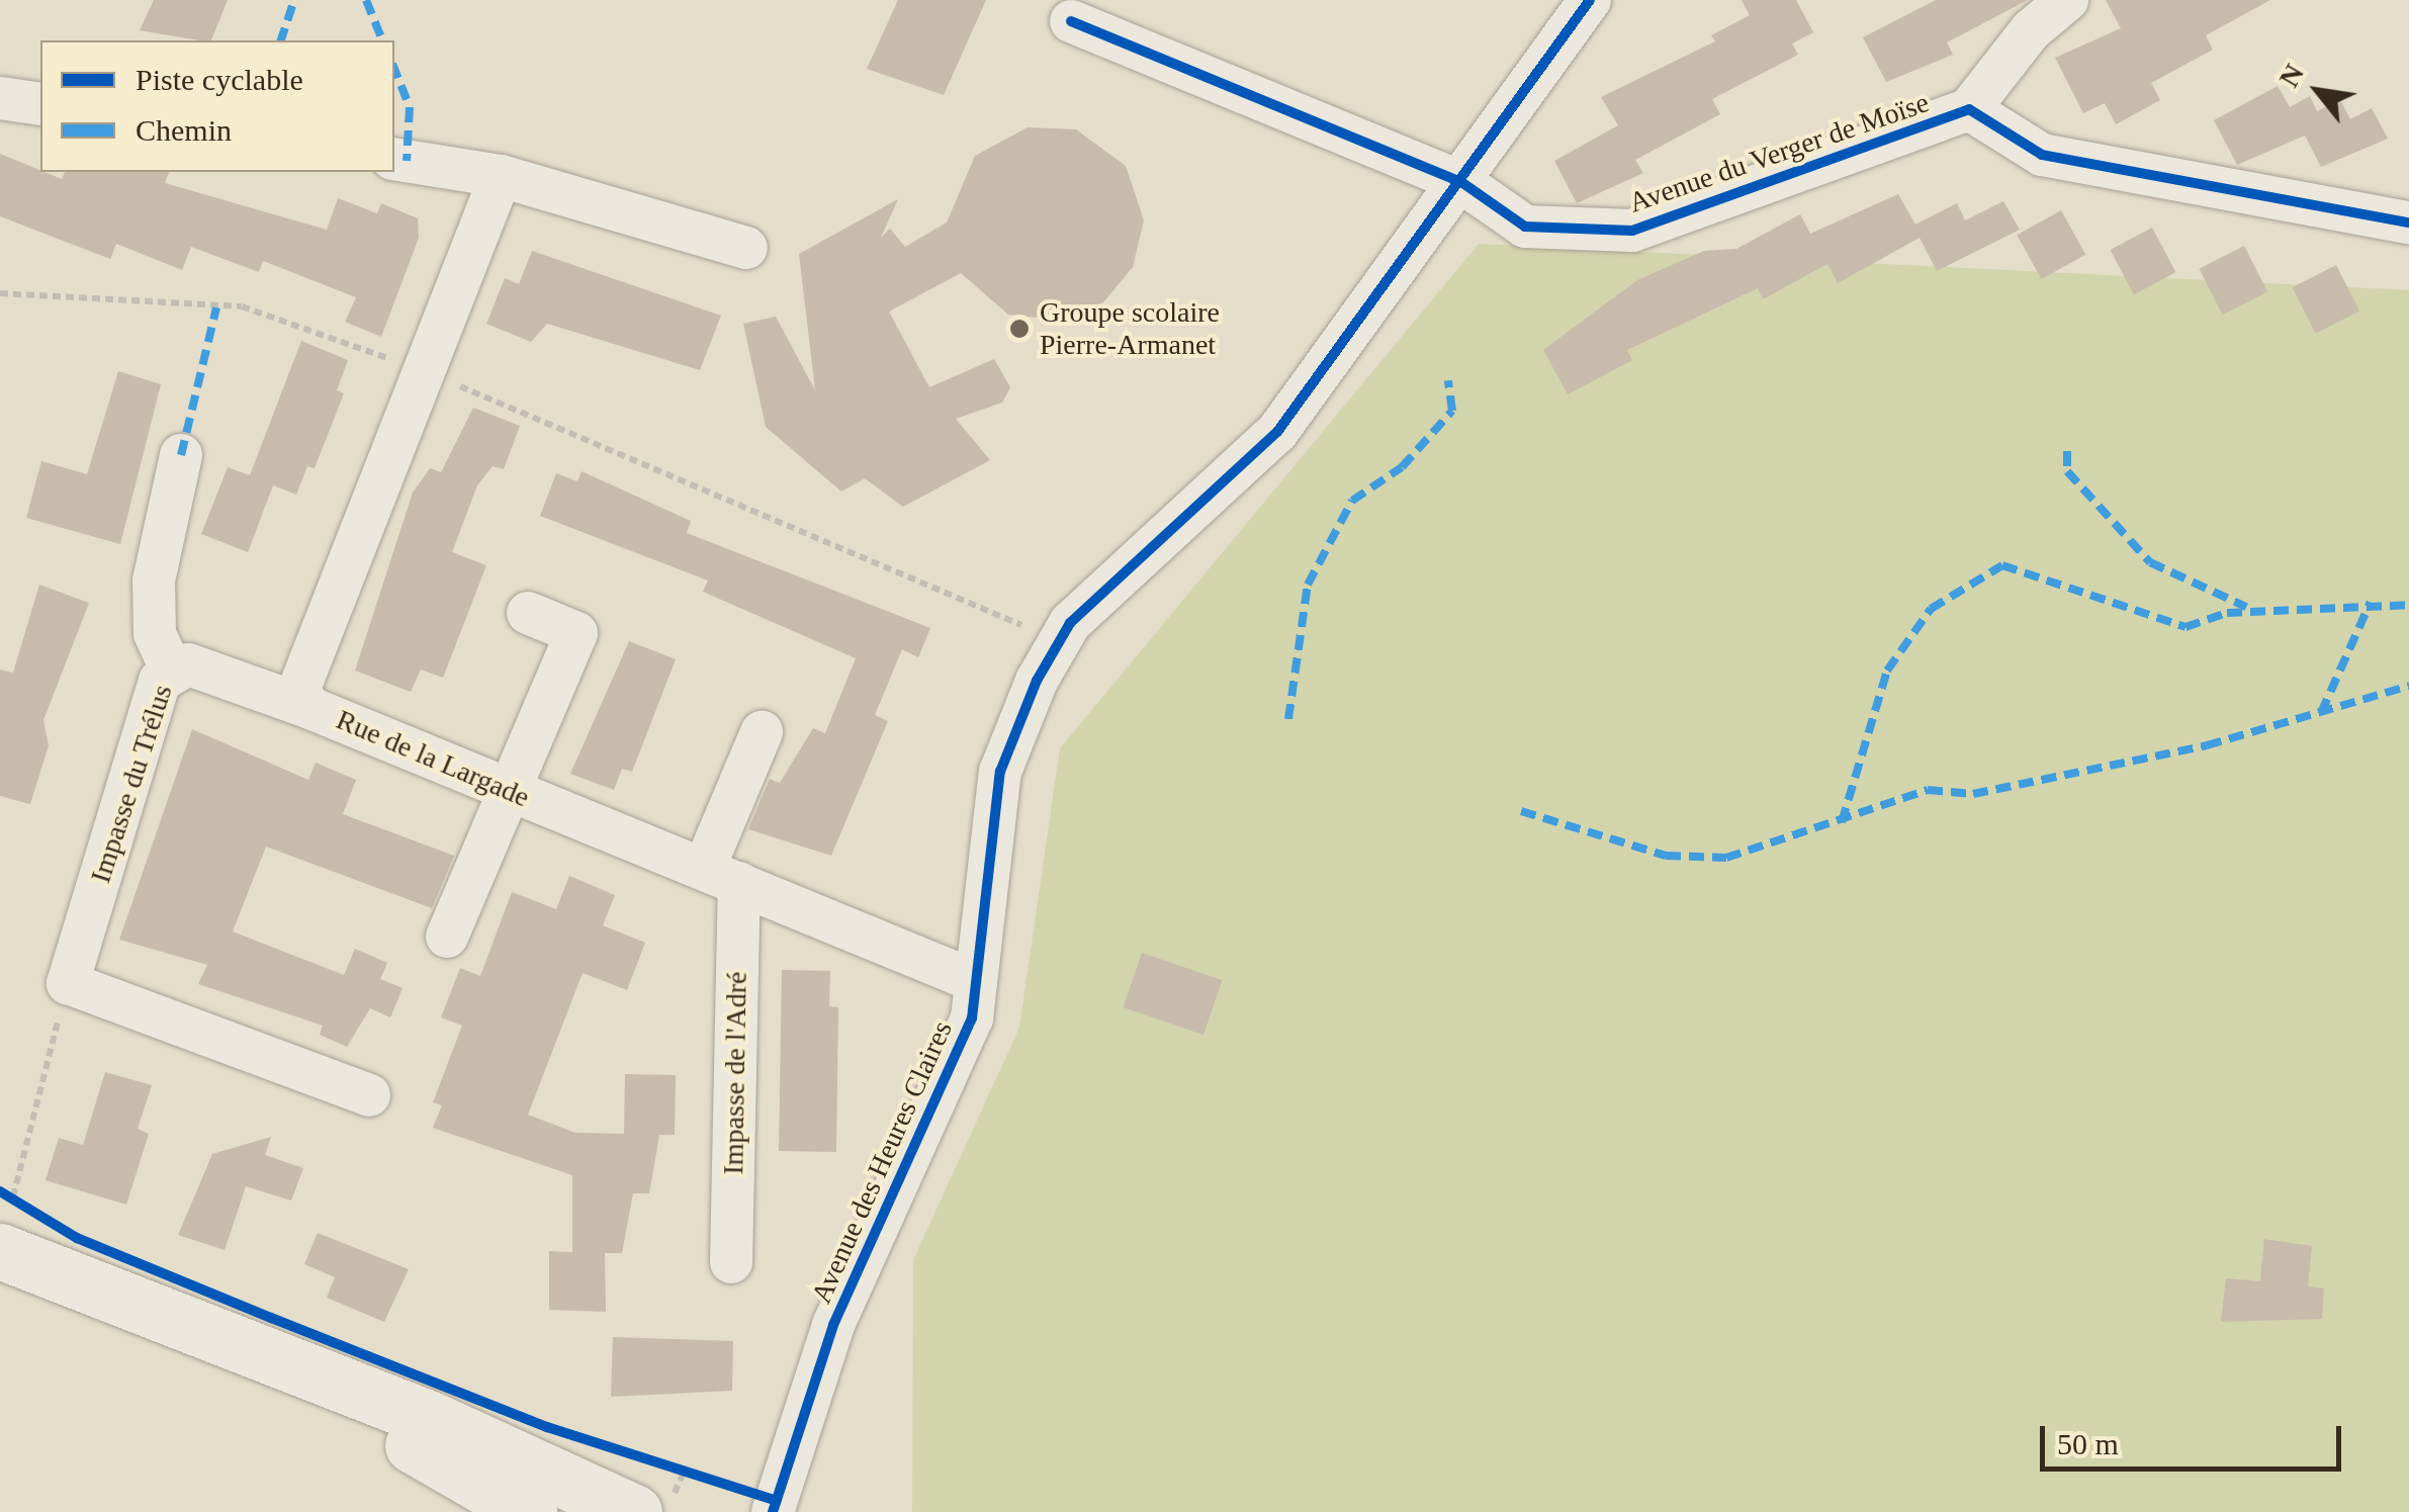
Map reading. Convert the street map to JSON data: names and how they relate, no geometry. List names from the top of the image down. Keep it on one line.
{"streets":{"street":["Avenue du Verger de Moïse","Rue de la Largade","Impasse du Trélus","Impasse de l'Adré","Avenue des Heures Claires"]},"crossings":[["Avenue du Verger de Moïse","Avenue des Heures Claires"],["Rue de la Largade","Impasse du Trélus"],["Rue de la Largade","Impasse de l'Adré"],["Rue de la Largade","Avenue des Heures Claires"]],"places":["Groupe scolaire Pierre-Armanet"],"legend":["Piste cyclable","Chemin"],"scale_bar":"50 m","north":"top left"}
